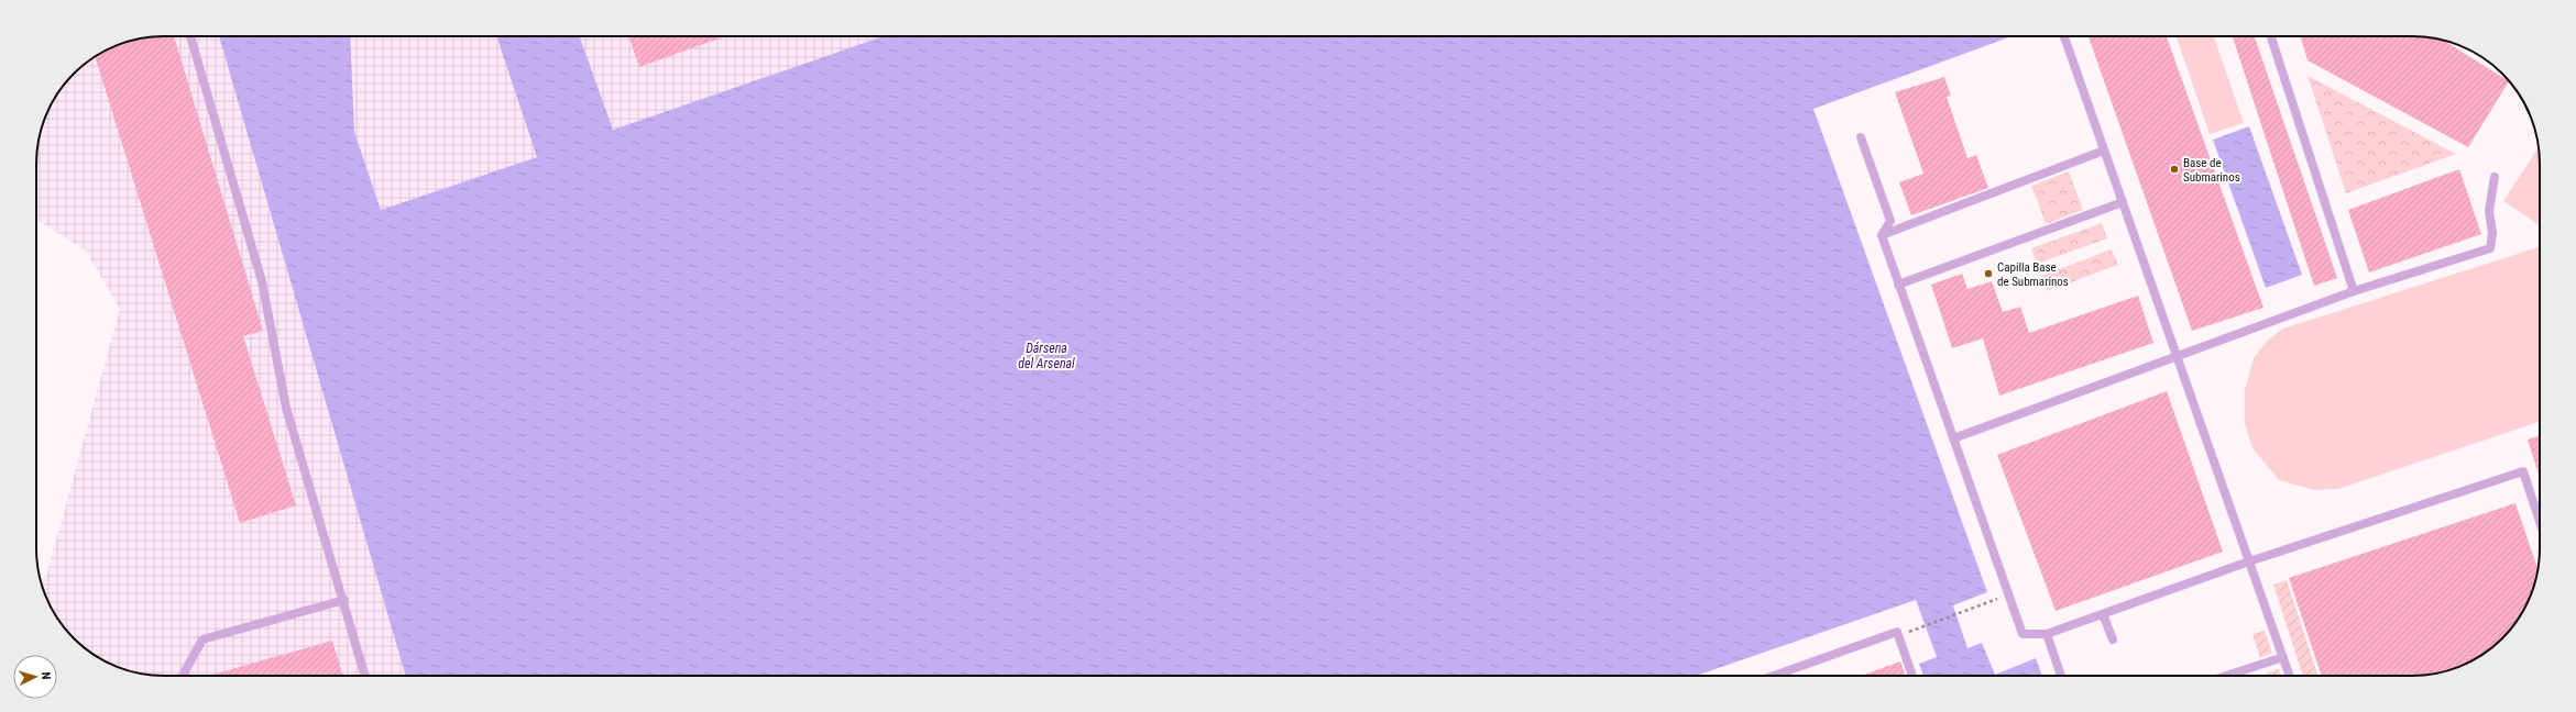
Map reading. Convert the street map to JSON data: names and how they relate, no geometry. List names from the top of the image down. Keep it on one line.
{"water":["Dársena del Arsenal"],"places":["Base de Submarinos","Capilla Base de Submarinos"],"north":"right"}
